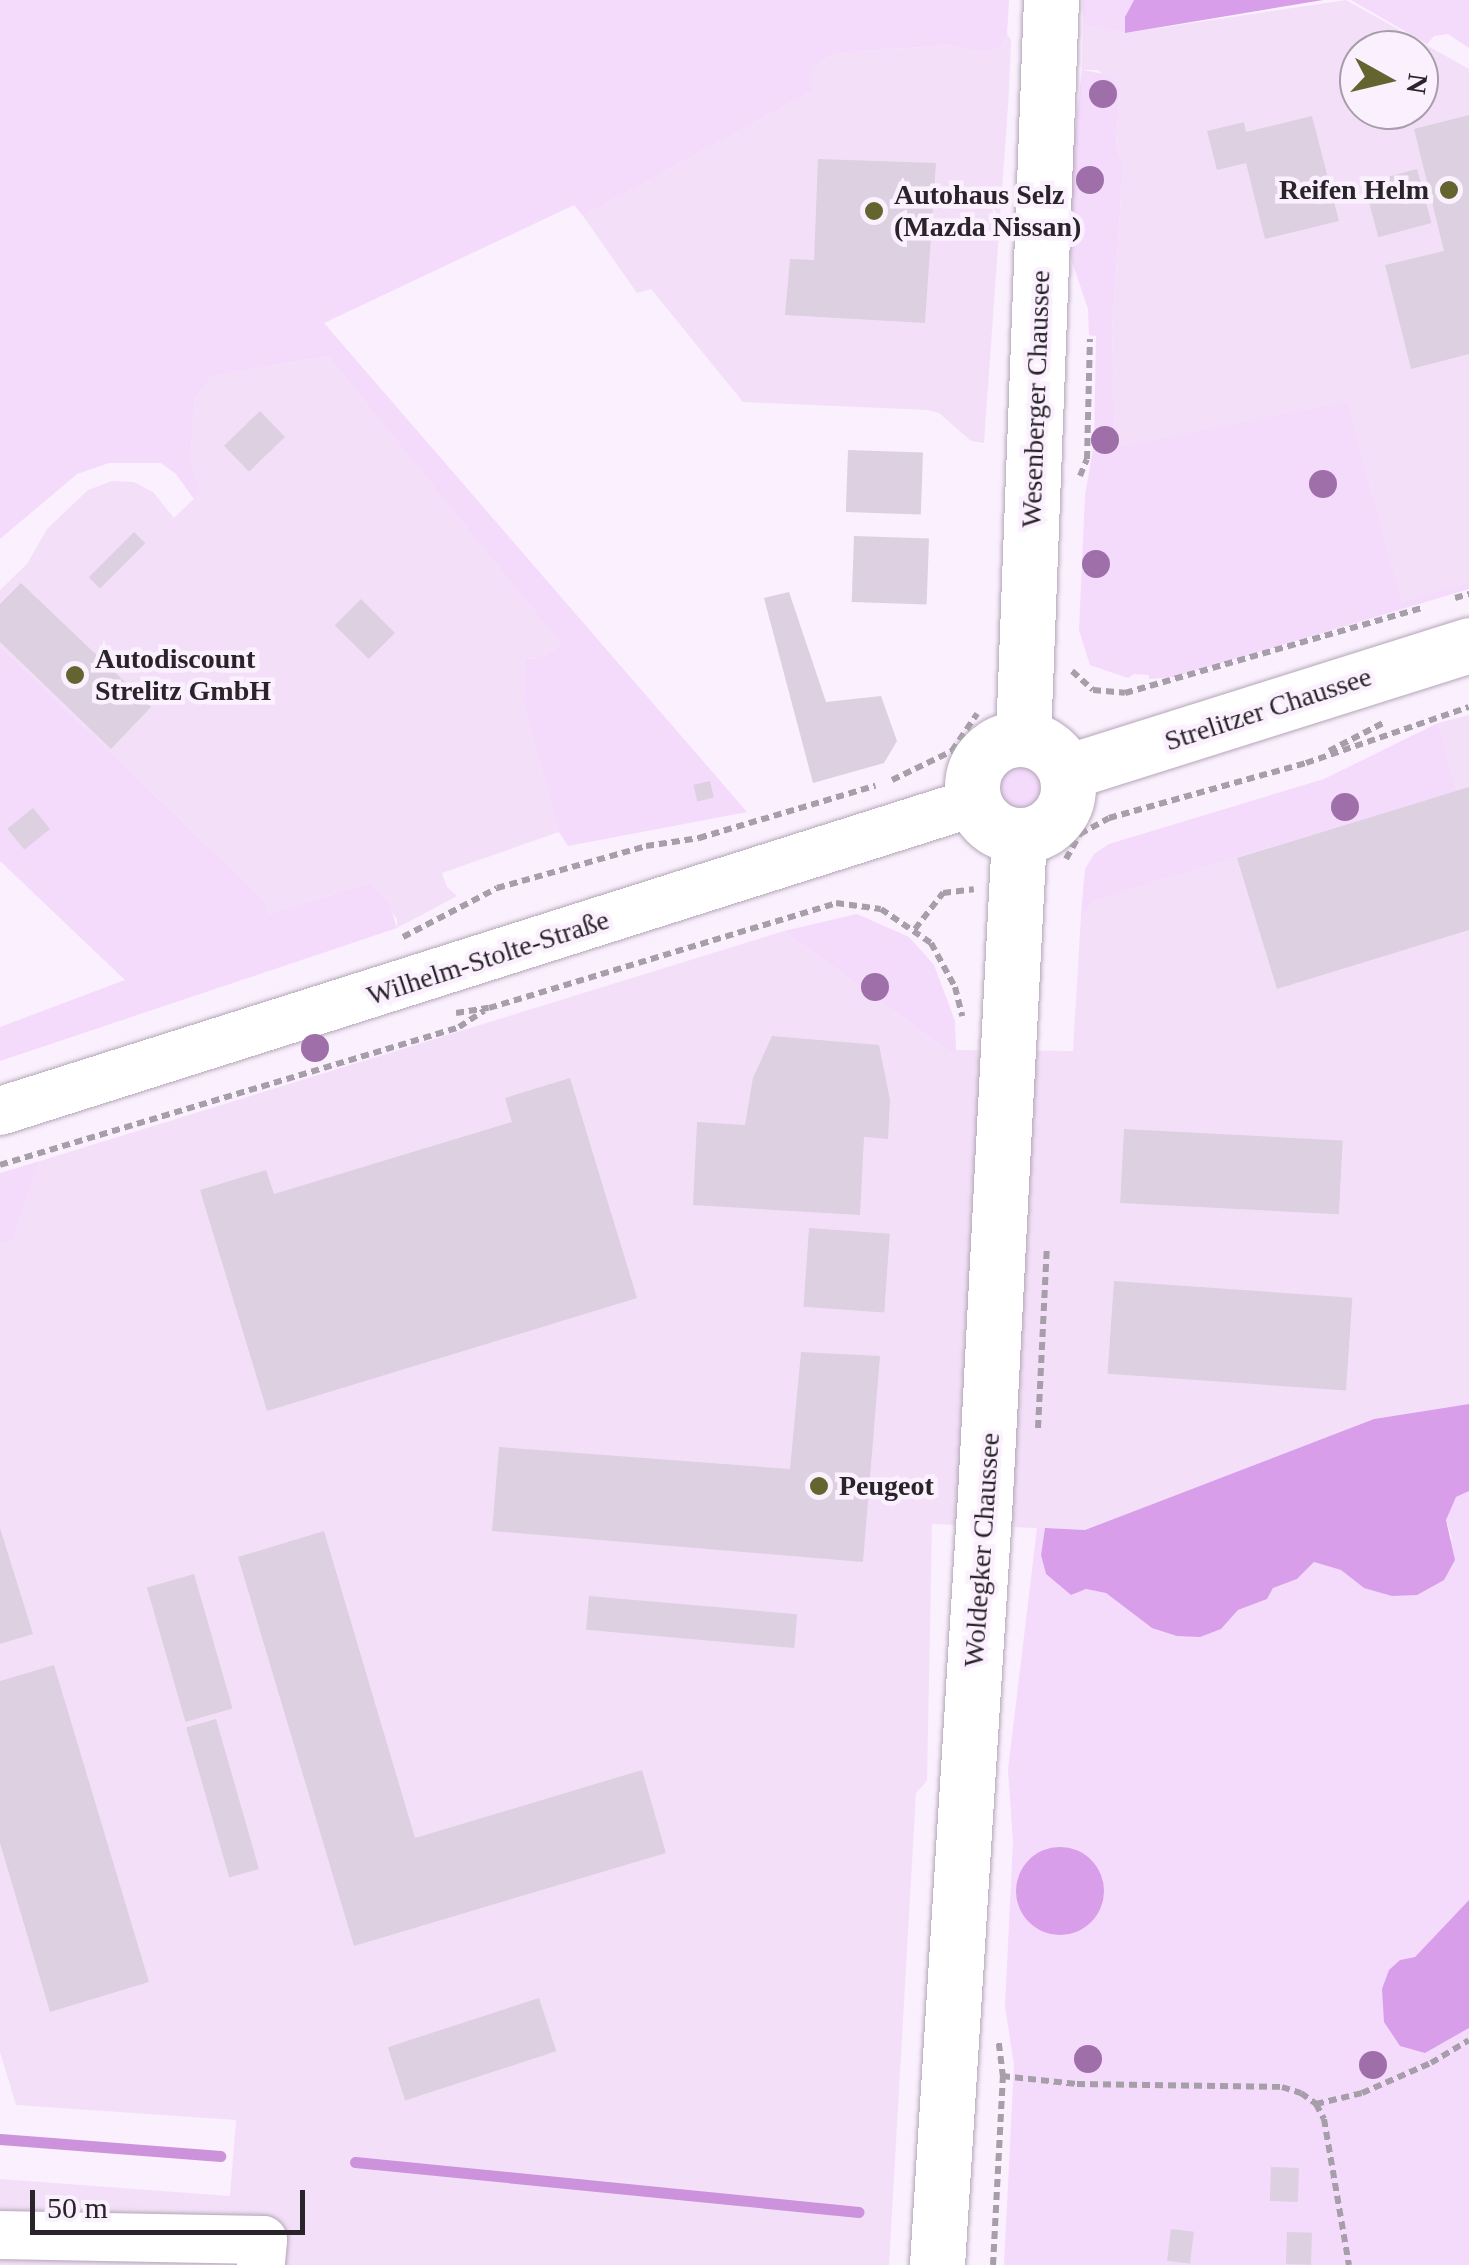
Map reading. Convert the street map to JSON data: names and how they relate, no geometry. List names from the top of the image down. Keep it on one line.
{"streets":{"main road":["Wesenberger Chaussee","Strelitzer Chaussee","Woldegker Chaussee"],"street":["Wilhelm-Stolte-Straße"]},"crossings":[["Wesenberger Chaussee","Strelitzer Chaussee"],["Wesenberger Chaussee","Wilhelm-Stolte-Straße"],["Wesenberger Chaussee","Woldegker Chaussee"],["Strelitzer Chaussee","Wilhelm-Stolte-Straße"],["Strelitzer Chaussee","Woldegker Chaussee"],["Wilhelm-Stolte-Straße","Woldegker Chaussee"]],"places":["Reifen Helm","Autohaus Selz (Mazda Nissan)","Autodiscount Strelitz GmbH","Peugeot"],"scale_bar":"50 m","north":"right"}
